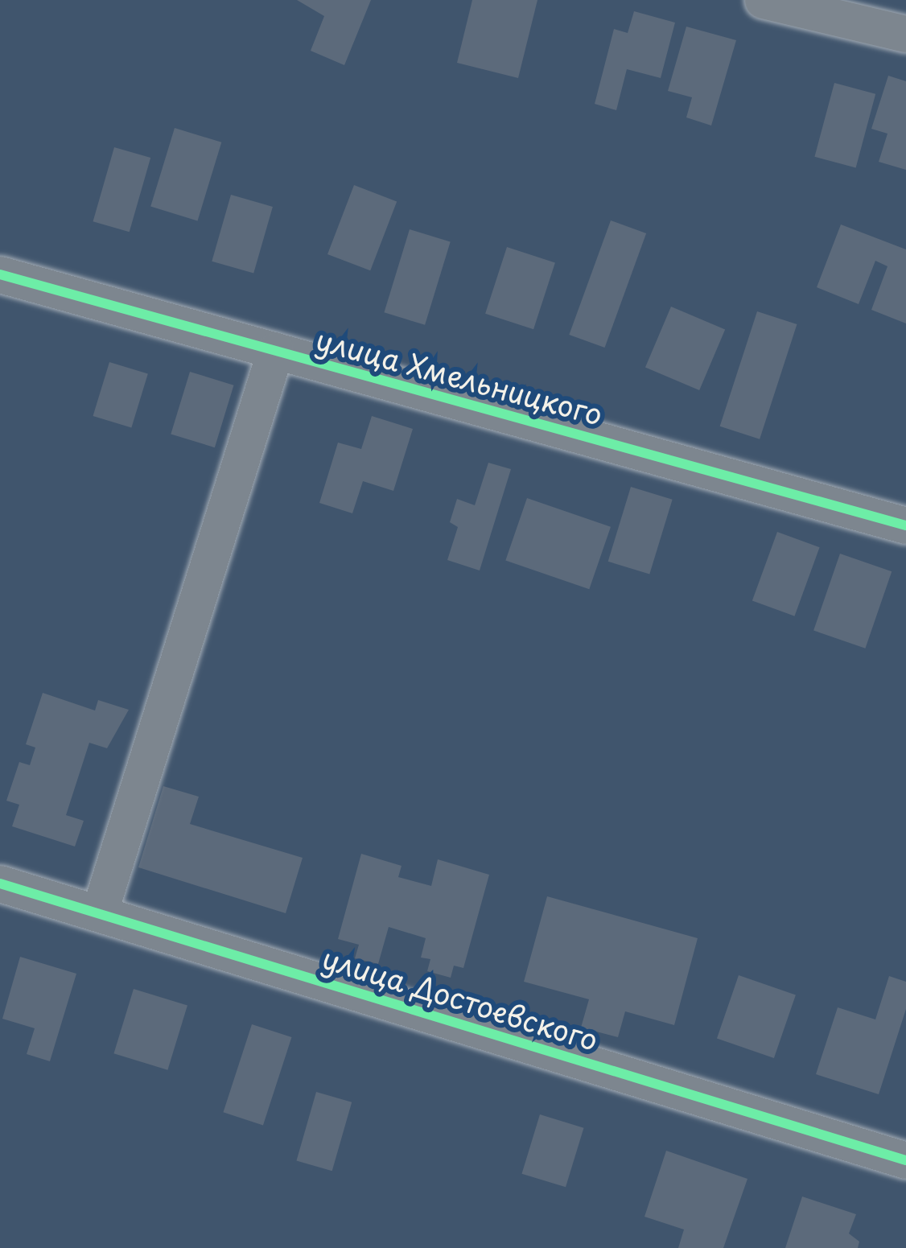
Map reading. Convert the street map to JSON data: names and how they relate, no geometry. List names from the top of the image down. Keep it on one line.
{"streets":{"street":["улица Хмельницкого","улица Достоевского"]}}
